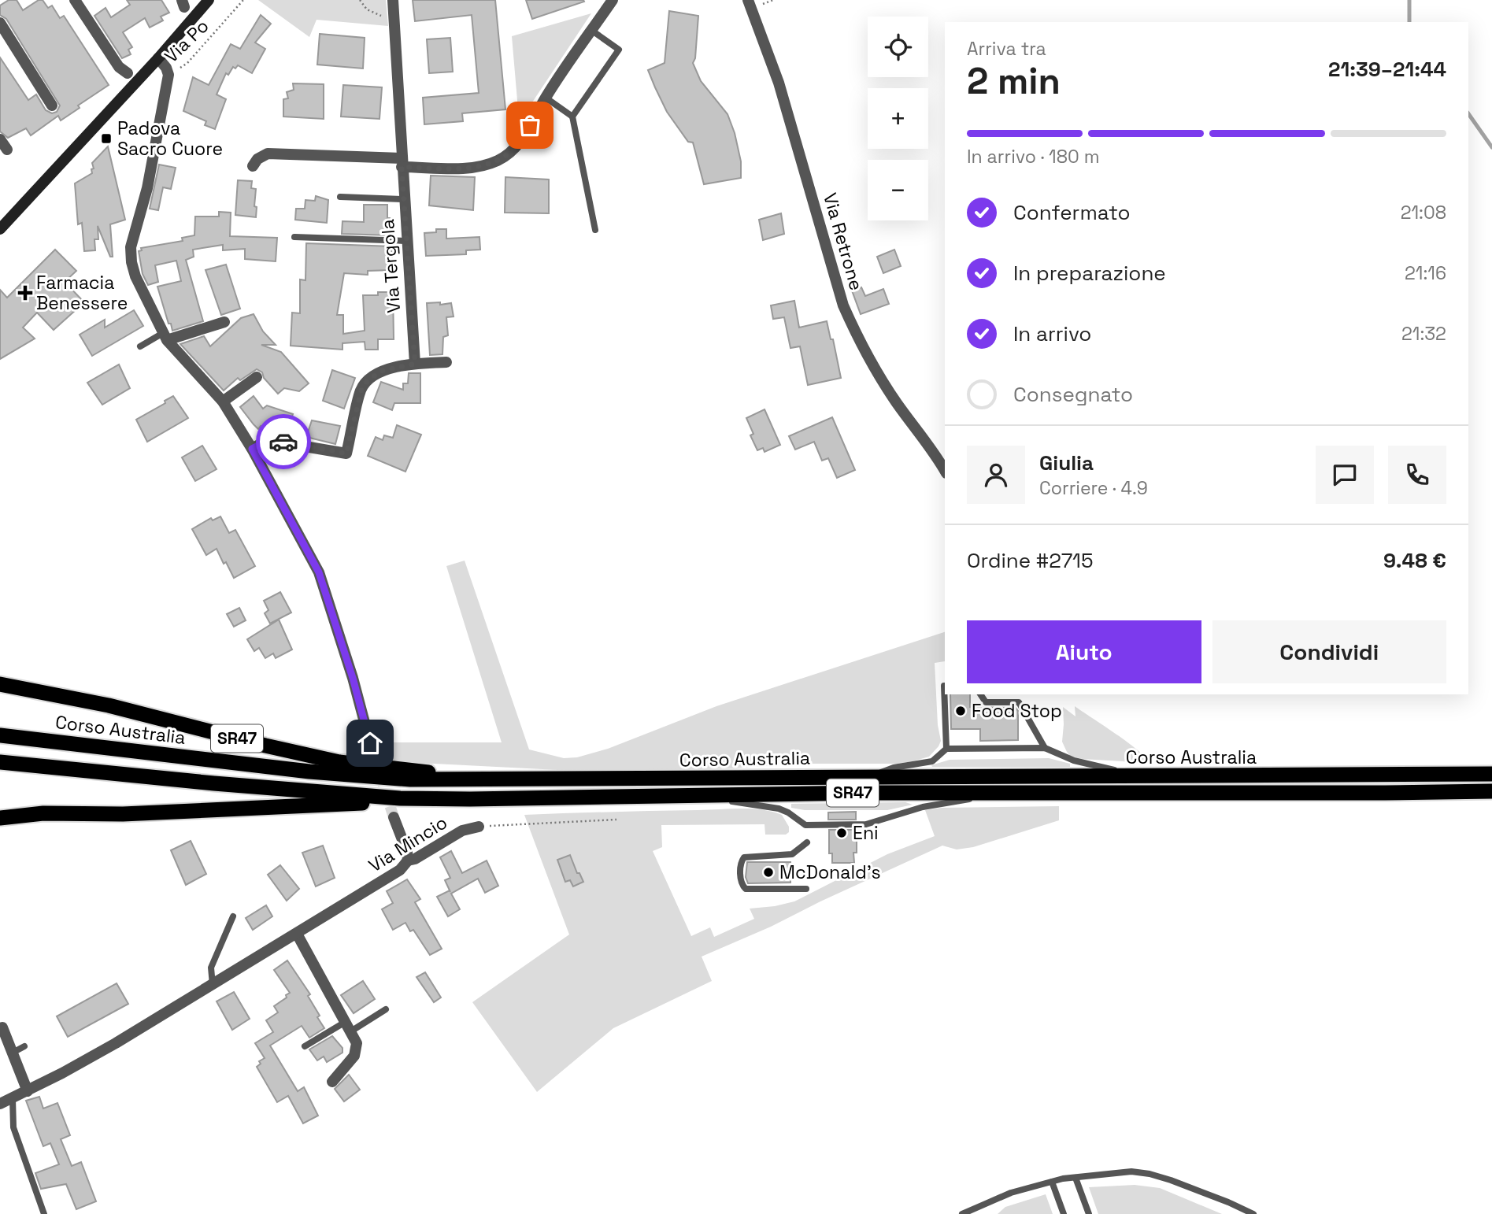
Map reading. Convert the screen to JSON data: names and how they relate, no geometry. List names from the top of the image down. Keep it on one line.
{"streets":{"highway":["Corso Australia","SR47"],"street":["Via Retrone","Via Tergola","Via Mincio"],"path":["Via Po"]},"crossings":[["Corso Australia","SR47"]],"places":{"transit":["Padova Sacro Cuore"],"health":["Farmacia Benessere"],"other":["Food Stop","Eni","McDonald's"]},"page":{"map_buttons":["+","−"],"heading":["2 min","Arriva tra","21:39–21:44"],"panel":["Giulia","Corriere · 4.9","Ordine #2715","9.48 €"],"bar":"In arrivo · 180 m","list":[["Confermato","21:08"],["In preparazione","21:16"],["In arrivo","21:32"],"Consegnato"],"buttons":["Aiuto","Condividi"]}}
